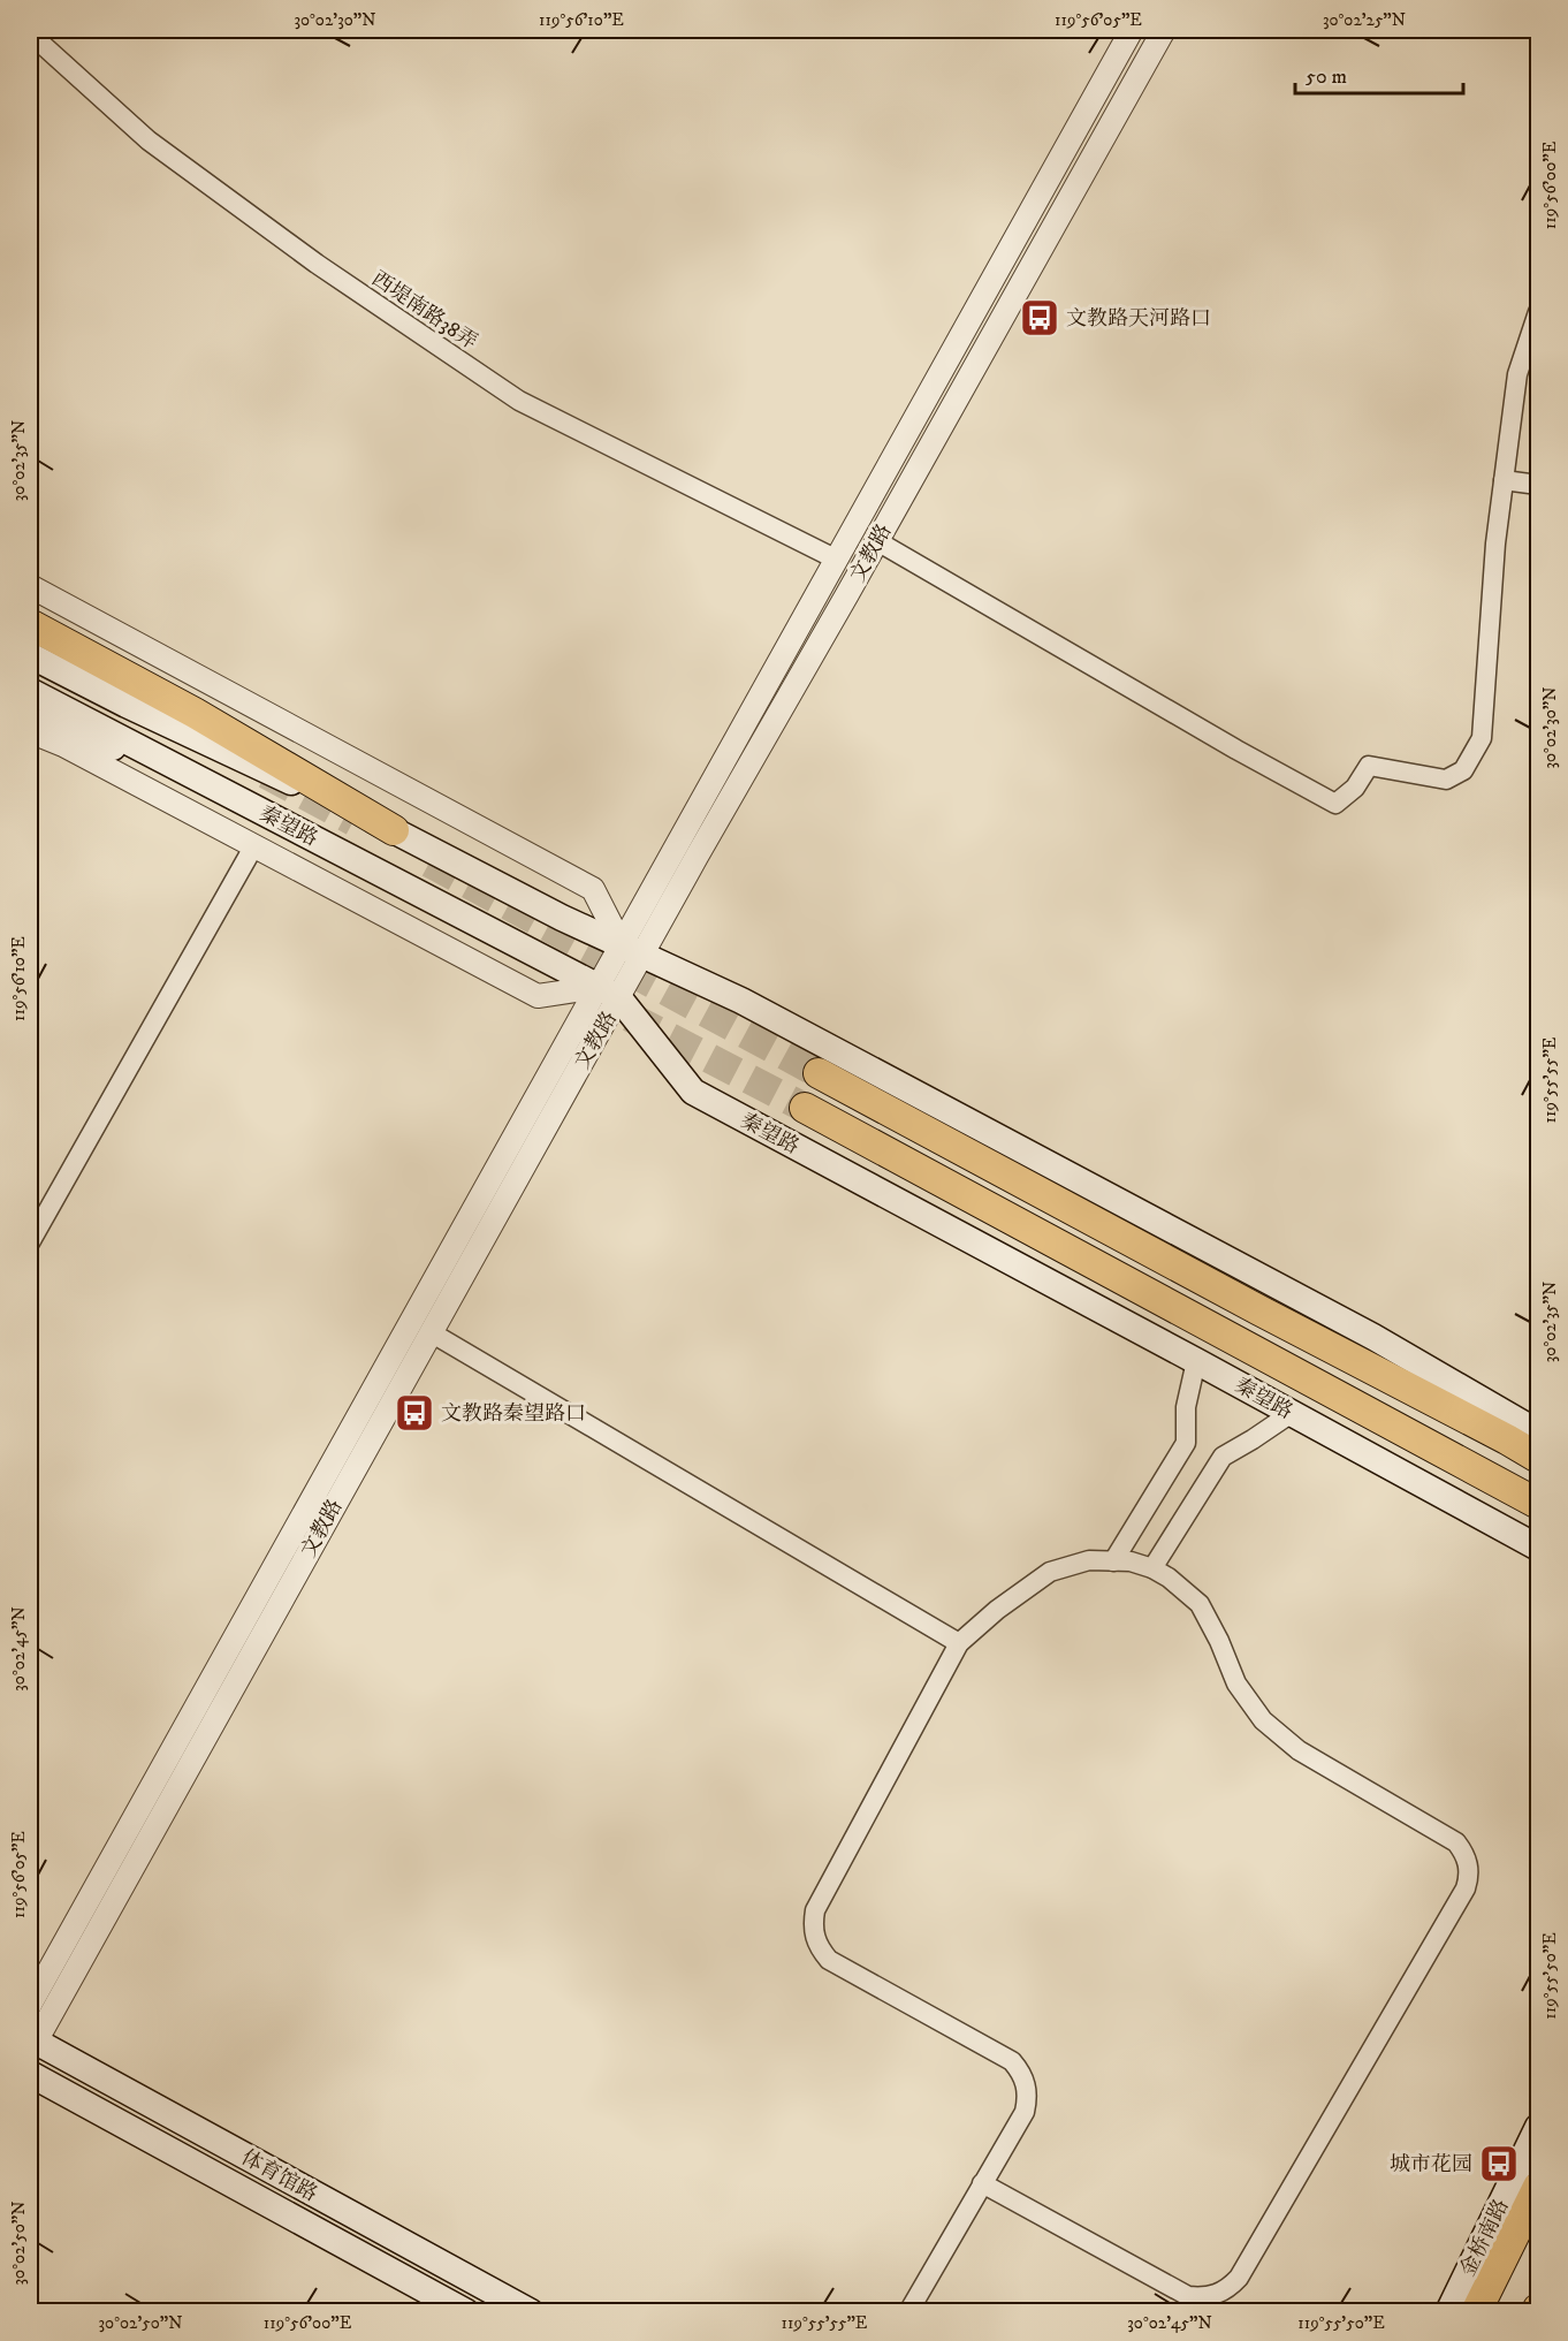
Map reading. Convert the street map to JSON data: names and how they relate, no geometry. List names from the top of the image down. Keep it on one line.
{"streets":{"main road":["秦望路","体育馆路","金桥南路"],"street":["西堤南路38弄","文教路"]},"crossings":[["西堤南路38弄","文教路"],["文教路","秦望路"],["文教路","体育馆路"]],"places":{"bus stop":["文教路天河路口","文教路秦望路口","城市花园"]},"scale_bar":"50 m","coordinates":["30°02'30\"N","119°56'10\"E","119°56'05\"E","30°02'25\"N","119°56'00\"E","30°02'35\"N","119°55'55\"E","30°02'45\"N","119°55'50\"E","30°02'50\"N"]}
